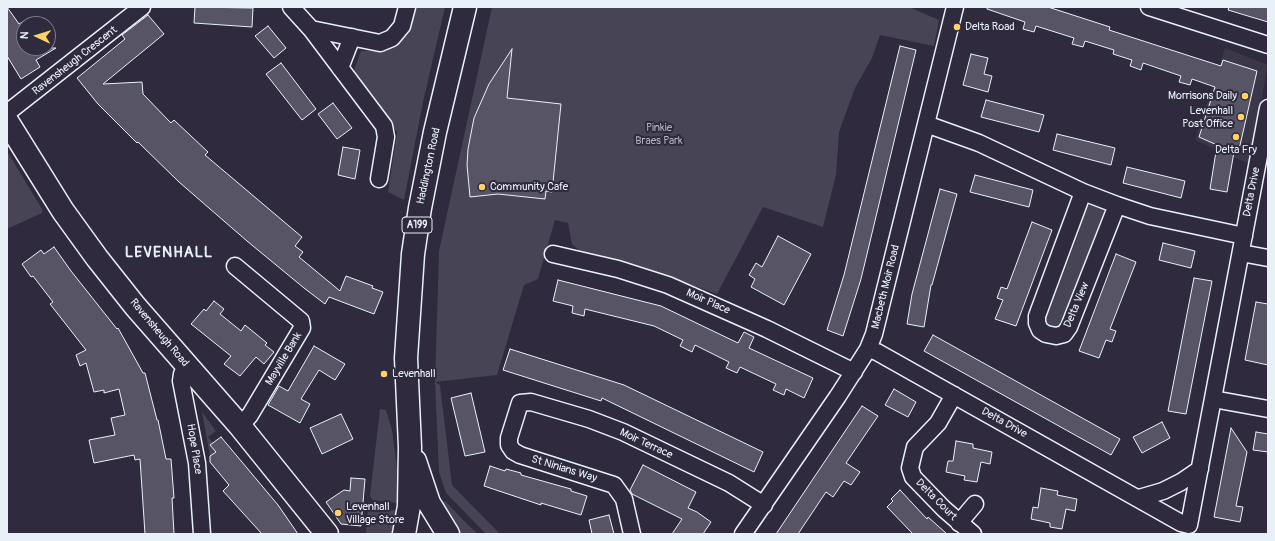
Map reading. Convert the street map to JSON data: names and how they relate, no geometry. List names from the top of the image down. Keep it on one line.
{"streets":{"main road":["Haddington Road","A199","Ravensheugh Road"],"street":["Ravensheugh Crescent","Delta Drive","Macbeth Moir Road","Moir Place","Delta View","Mayville Bank","Moir Terrace","Hope Place","St Ninians Way","Delta Court"]},"crossings":[["Delta Drive","Macbeth Moir Road"],["Delta Drive","Delta Court"],["Macbeth Moir Road","Moir Place"],["Macbeth Moir Road","Moir Terrace"],["Ravensheugh Road","Mayville Bank"],["Ravensheugh Road","Hope Place"],["Moir Terrace","St Ninians Way"]],"districts":["LEVENHALL"],"parks":["Pinkie Braes Park"],"places":["Delta Road","Morrisons Daily","Levenhall Post Office","Delta Fry","Community Cafe","Levenhall","Levenhall Village Store"],"north":"left"}
